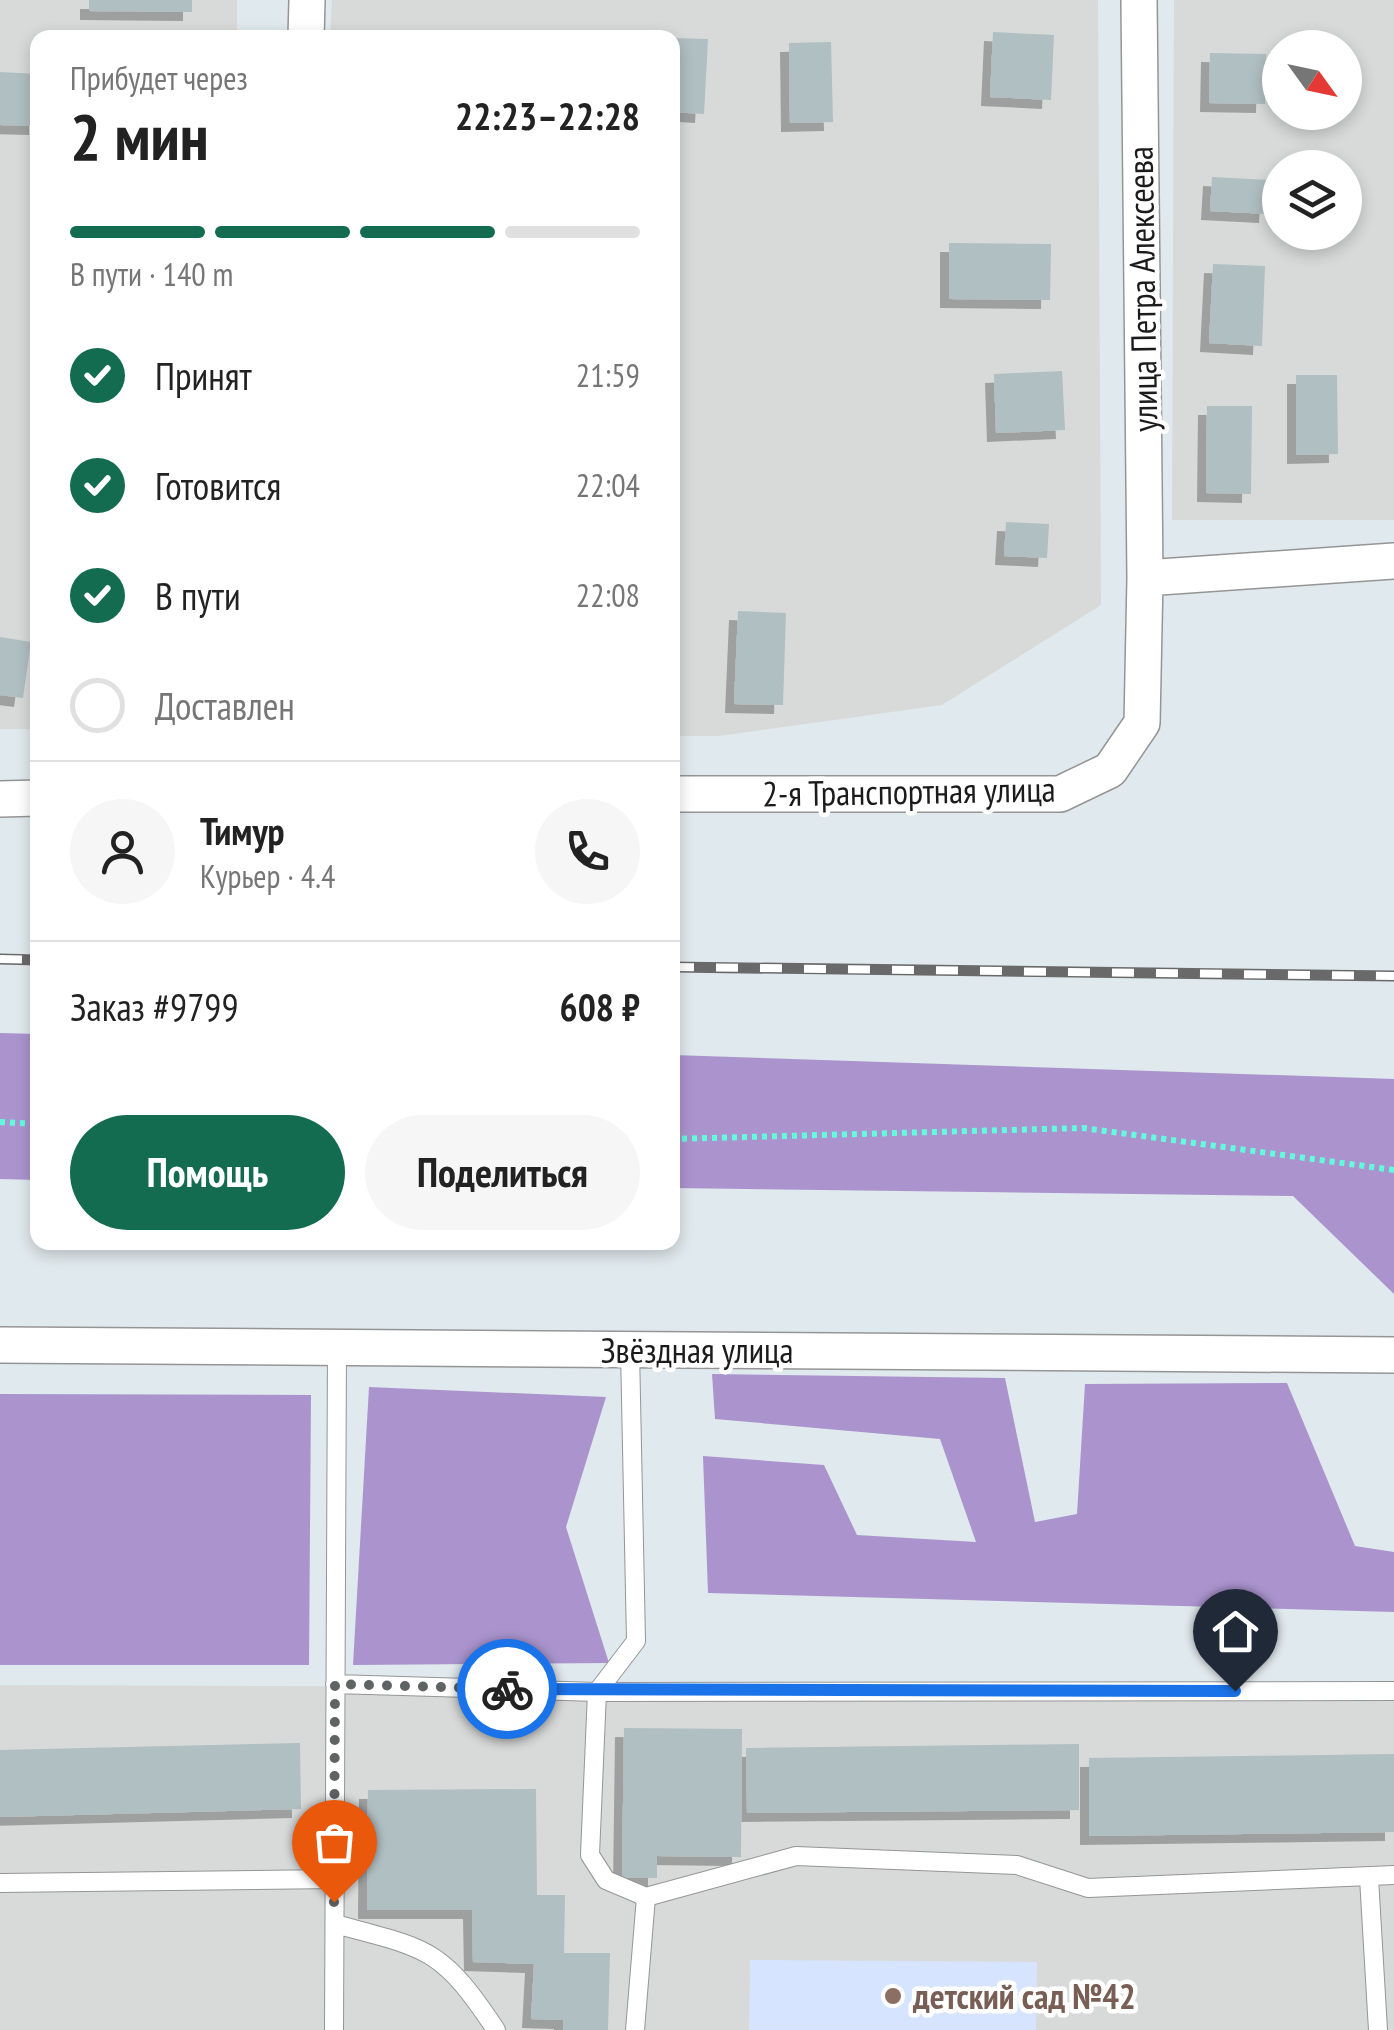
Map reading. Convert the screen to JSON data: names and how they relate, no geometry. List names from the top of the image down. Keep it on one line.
{"streets":{"street":["улица Петра Алексеева","2-я Транспортная улица","Звёздная улица"]},"crossings":[["улица Петра Алексеева","2-я Транспортная улица"]],"places":["детский сад №42"],"north":"bottom right","page":{"heading":["2 мин","Прибудет через","22:23–22:28"],"panel":["Тимур","Курьер · 4.4","Заказ #9799","608 ₽"],"bar":"В пути · 140 m","list":[["Принят","21:59"],["Готовится","22:04"],["В пути","22:08"],"Доставлен"],"buttons":["Помощь","Поделиться"]}}
